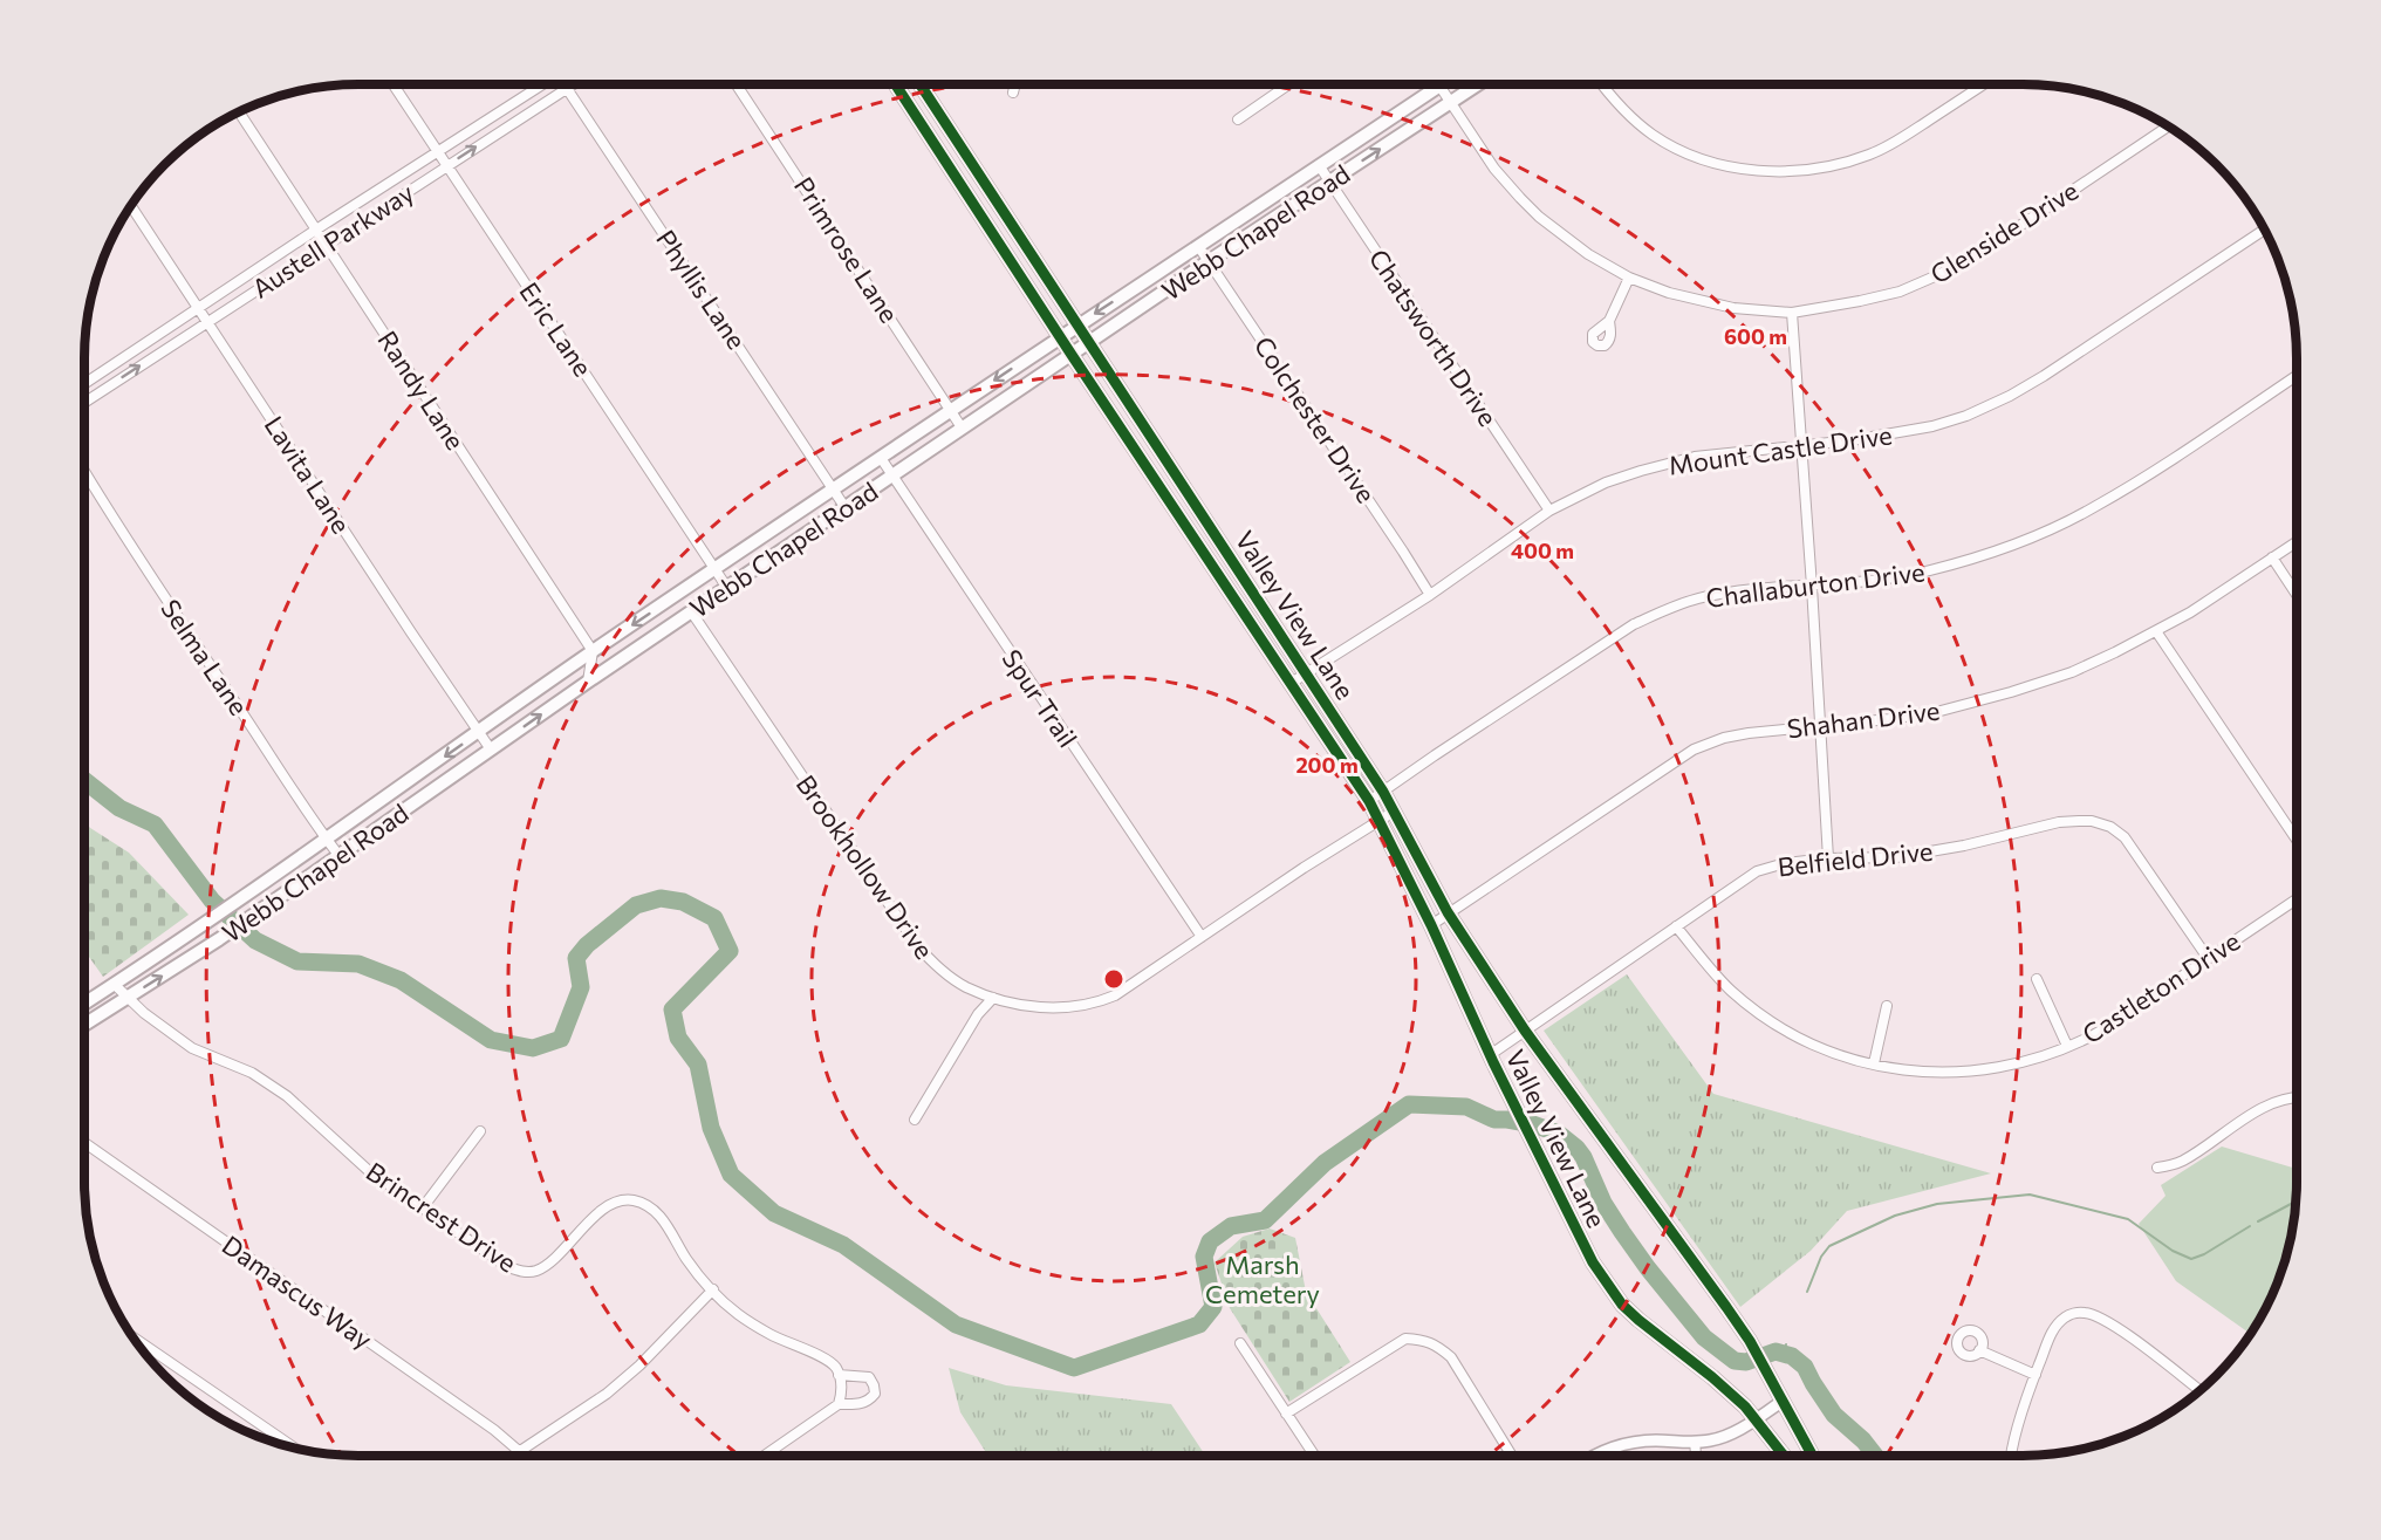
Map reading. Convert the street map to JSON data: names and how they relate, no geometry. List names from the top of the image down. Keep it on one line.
{"streets":{"main road":["Webb Chapel Road","Valley View Lane"],"street":["Glenside Drive","Austell Parkway","Primrose Lane","Phyllis Lane","Eric Lane","Chatsworth Drive","Randy Lane","Colchester Drive","Mount Castle Drive","Lavita Lane","Challaburton Drive","Selma Lane","Spur Trail","Shahan Drive","Belfield Drive","Brookhollow Drive","Castleton Drive","Brincrest Drive","Damascus Way"]},"crossings":[["Webb Chapel Road","Glenside Drive"],["Webb Chapel Road","Primrose Lane"],["Webb Chapel Road","Phyllis Lane"],["Webb Chapel Road","Eric Lane"],["Webb Chapel Road","Chatsworth Drive"],["Webb Chapel Road","Randy Lane"],["Webb Chapel Road","Colchester Drive"],["Webb Chapel Road","Lavita Lane"],["Webb Chapel Road","Valley View Lane"],["Webb Chapel Road","Selma Lane"],["Webb Chapel Road","Spur Trail"],["Webb Chapel Road","Brookhollow Drive"],["Webb Chapel Road","Brincrest Drive"],["Austell Parkway","Phyllis Lane"],["Austell Parkway","Eric Lane"],["Austell Parkway","Randy Lane"],["Austell Parkway","Lavita Lane"],["Chatsworth Drive","Mount Castle Drive"],["Colchester Drive","Mount Castle Drive"],["Mount Castle Drive","Valley View Lane"],["Challaburton Drive","Valley View Lane"],["Valley View Lane","Shahan Drive"],["Valley View Lane","Belfield Drive"],["Valley View Lane","Brookhollow Drive"],["Spur Trail","Brookhollow Drive"],["Belfield Drive","Castleton Drive"]],"parks":["Marsh Cemetery"],"rings":["600 m","400 m","200 m"]}
